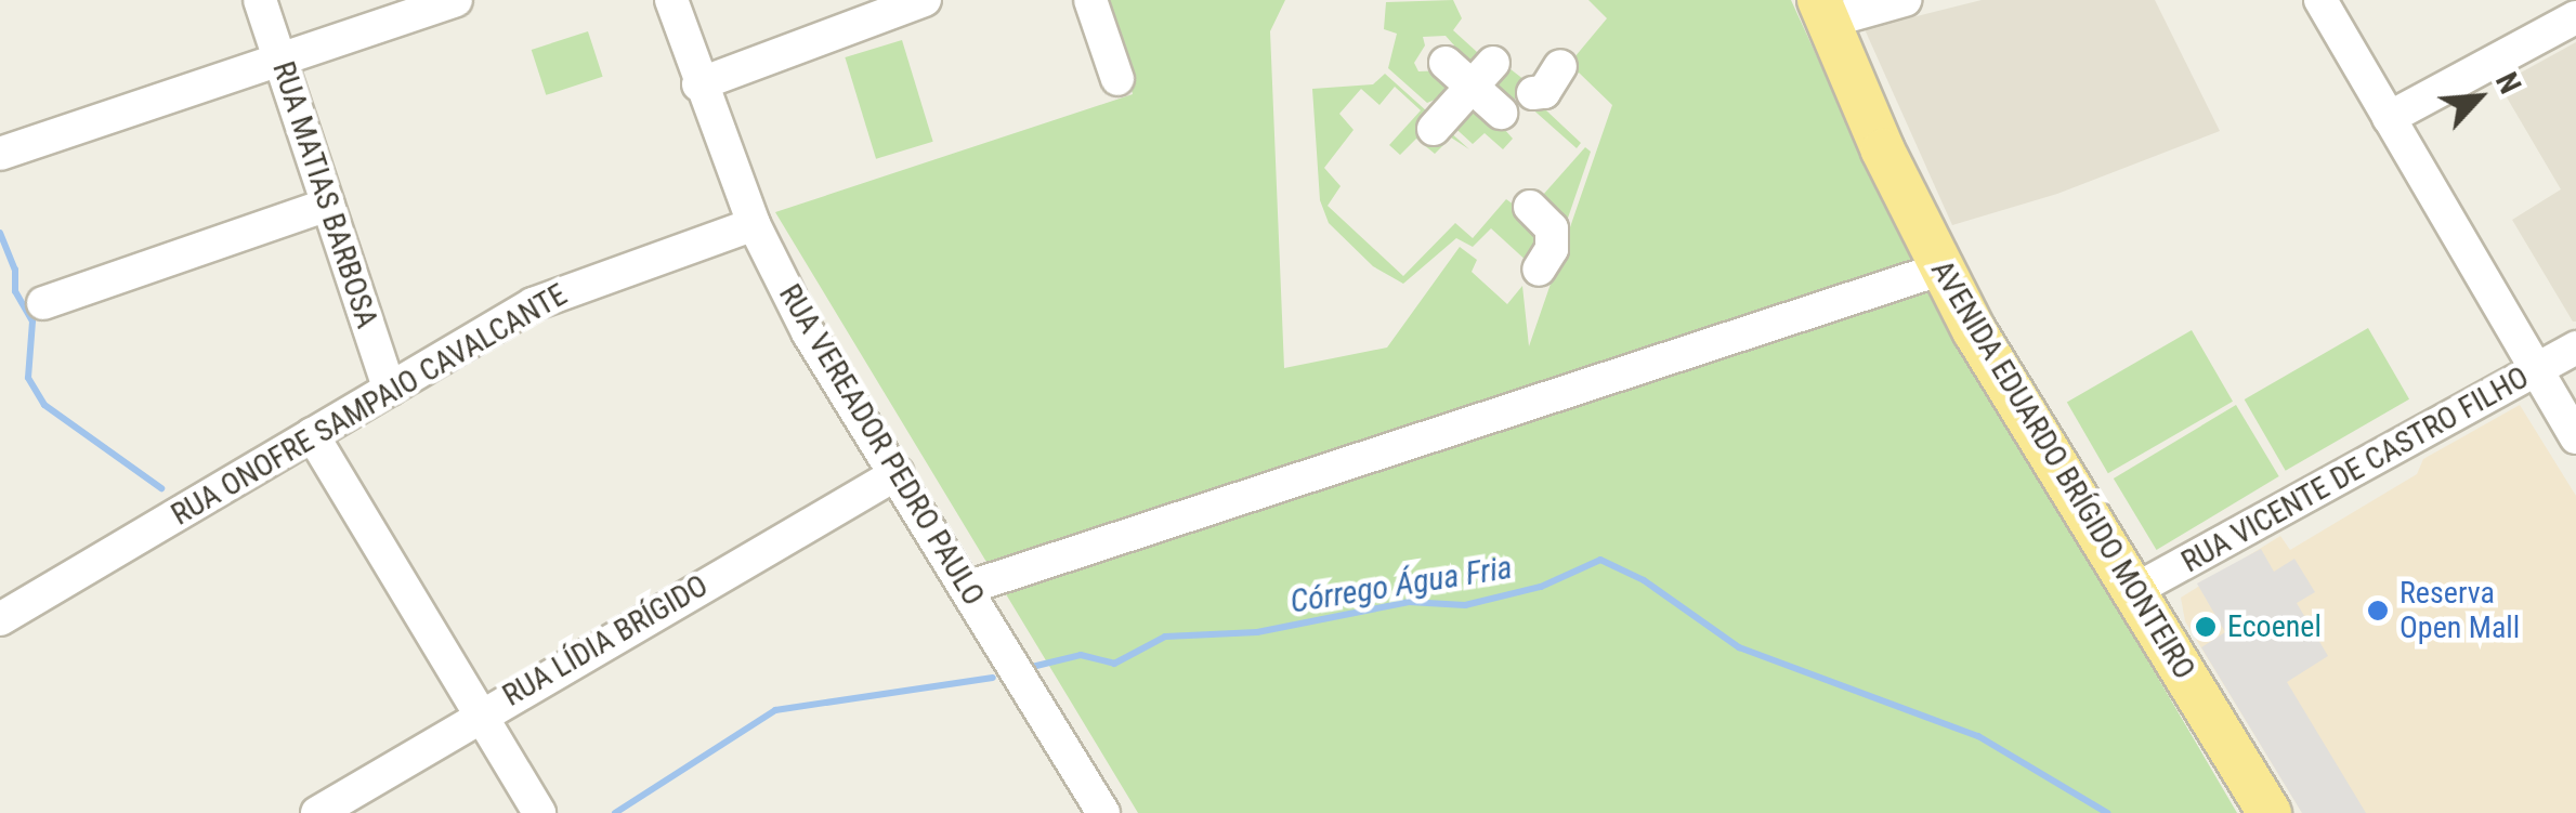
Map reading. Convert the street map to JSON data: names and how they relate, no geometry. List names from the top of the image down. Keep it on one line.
{"streets":{"main road":["AVENIDA EDUARDO BRÍGIDO MONTEIRO"],"street":["RUA MATIAS BARBOSA","RUA ONOFRE SAMPAIO CAVALCANTE","RUA VEREADOR PEDRO PAULO","RUA VICENTE DE CASTRO FILHO","RUA LÍDIA BRÍGIDO"]},"crossings":[["RUA MATIAS BARBOSA","RUA ONOFRE SAMPAIO CAVALCANTE"],["RUA ONOFRE SAMPAIO CAVALCANTE","RUA VEREADOR PEDRO PAULO"],["RUA VEREADOR PEDRO PAULO","RUA LÍDIA BRÍGIDO"],["AVENIDA EDUARDO BRÍGIDO MONTEIRO","RUA VICENTE DE CASTRO FILHO"]],"water":["Córrego Água Fria"],"places":["Reserva Open Mall","Ecoenel"],"north":"top right"}
